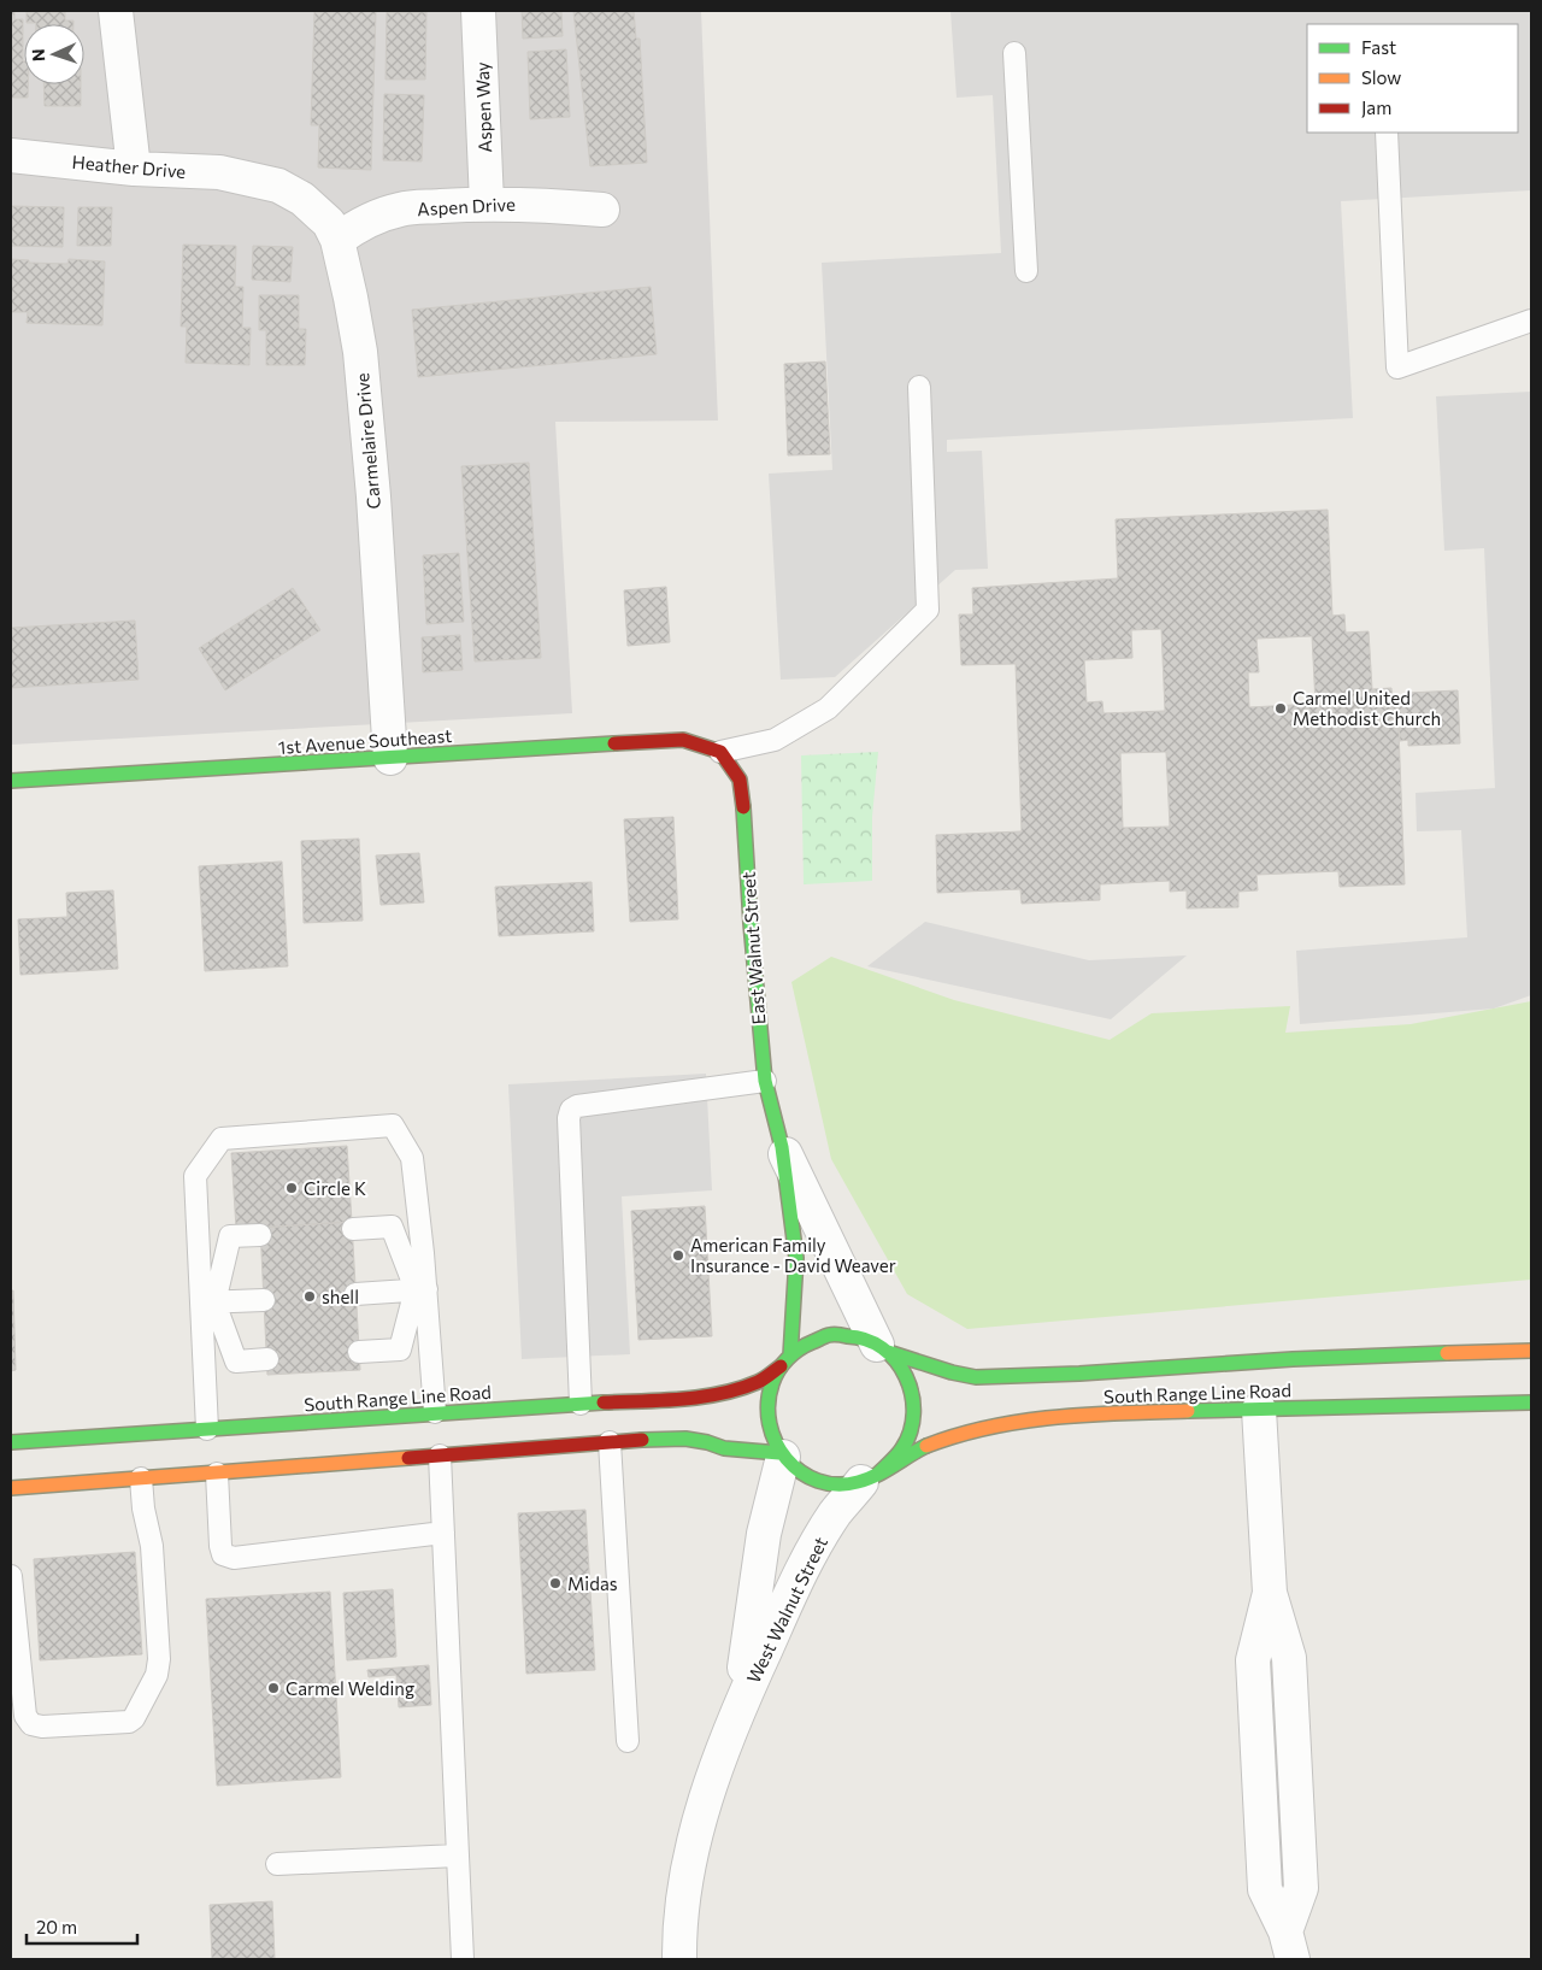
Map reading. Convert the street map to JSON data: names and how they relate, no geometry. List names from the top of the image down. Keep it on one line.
{"streets":{"main road":["1st Avenue Southeast","East Walnut Street","South Range Line Road"],"street":["Aspen Way","Heather Drive","Aspen Drive","Carmelaire Drive","West Walnut Street"]},"crossings":[["Aspen Way","Aspen Drive"],["Heather Drive","Carmelaire Drive"],["Aspen Drive","Carmelaire Drive"],["Carmelaire Drive","1st Avenue Southeast"],["1st Avenue Southeast","East Walnut Street"],["East Walnut Street","South Range Line Road"],["East Walnut Street","West Walnut Street"],["South Range Line Road","West Walnut Street"]],"places":["Carmel United Methodist Church","Circle K","American Family Insurance - David Weaver","shell","Midas","Carmel Welding"],"legend":["Fast","Slow","Jam"],"scale_bar":"20 m","north":"left"}
